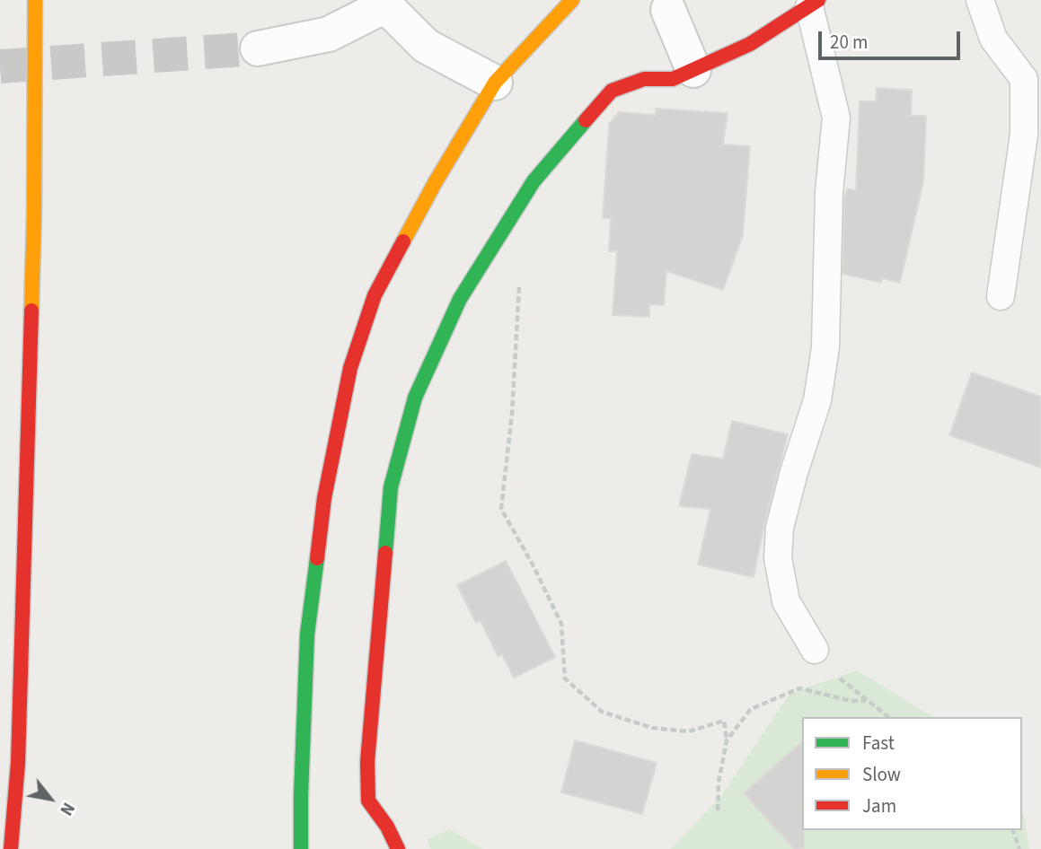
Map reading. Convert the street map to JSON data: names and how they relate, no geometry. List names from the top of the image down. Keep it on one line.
{"legend":["Fast","Slow","Jam"],"scale_bar":"20 m","north":"bottom right"}
